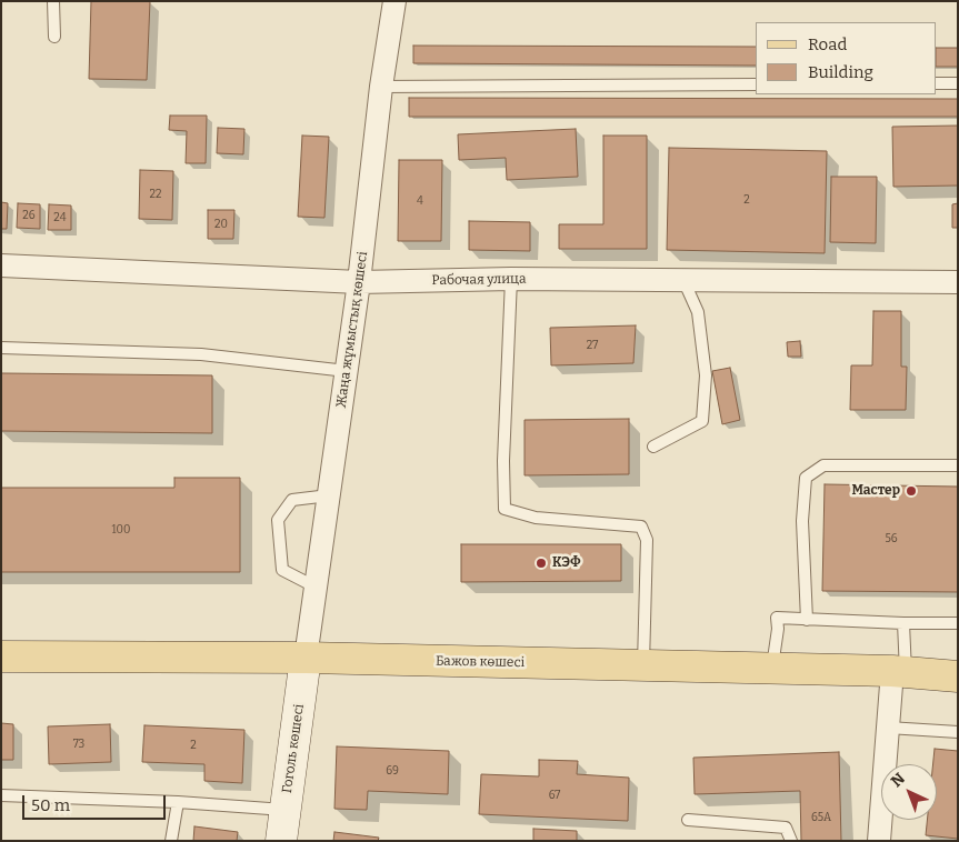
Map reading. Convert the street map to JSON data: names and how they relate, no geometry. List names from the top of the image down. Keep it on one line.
{"streets":{"main road":["Бажов көшесі","Гоголь көшесі"],"street":["Рабочая улица","Жаңа жұмыстық көшесі"]},"crossings":[["Рабочая улица","Жаңа жұмыстық көшесі"],["Жаңа жұмыстық көшесі","Бажов көшесі"],["Жаңа жұмыстық көшесі","Гоголь көшесі"],["Бажов көшесі","Гоголь көшесі"]],"places":["Мастер","КЭФ"],"house_numbers":["22","2","4","26","24","20","27","100","56","73","2","69","67","65А"],"legend":["Road","Building"],"scale_bar":"50 m","north":"top left"}
